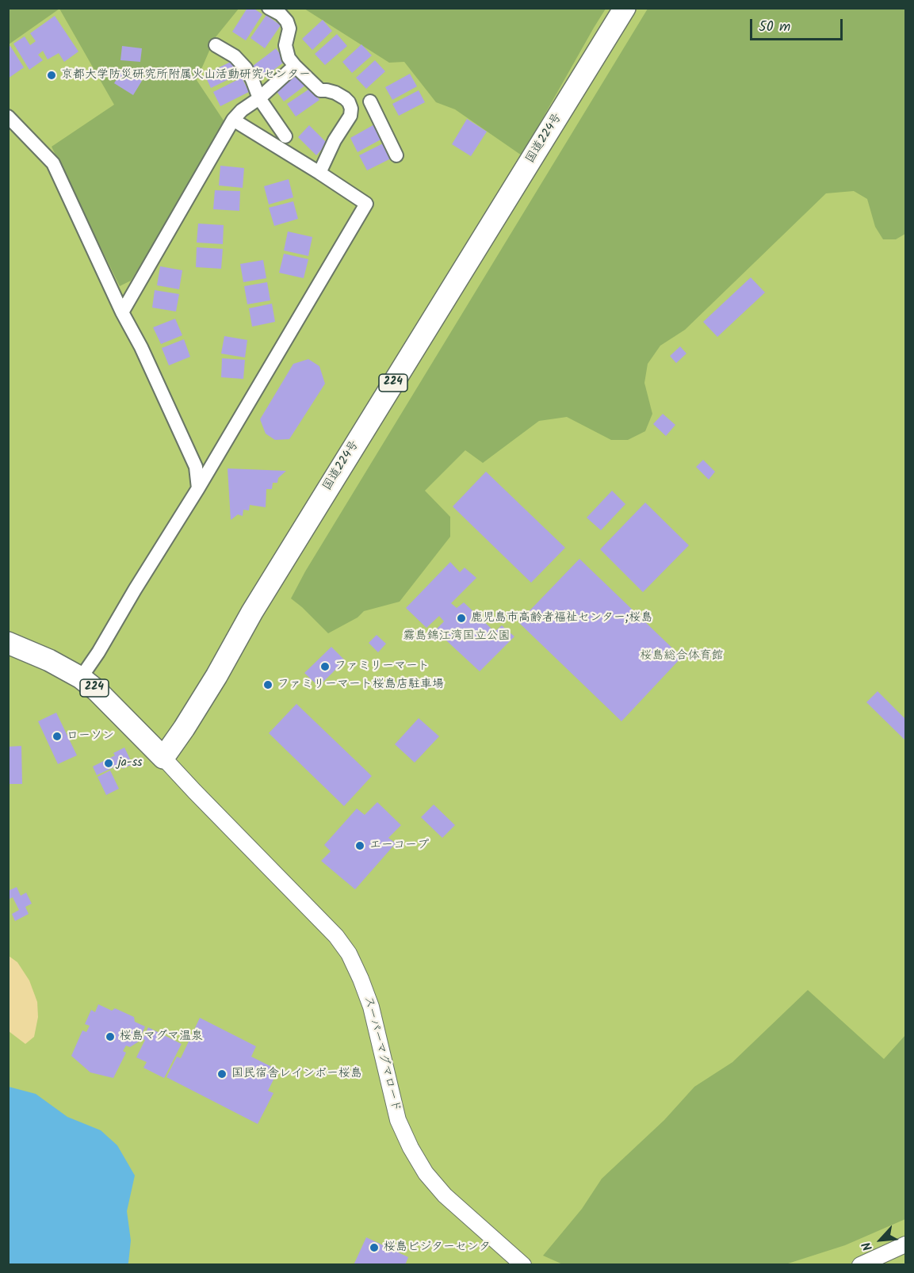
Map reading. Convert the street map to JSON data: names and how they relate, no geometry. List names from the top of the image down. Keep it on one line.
{"streets":{"highway":["国道224号","224"],"street":["スーパーマグマロード"]},"crossings":[["国道224号","224"],["国道224号","スーパーマグマロード"],["224","スーパーマグマロード"]],"parks":["霧島錦江湾国立公園","桜島総合体育館"],"places":["京都大学防災研究所附属火山活動研究センター","鹿児島市高齢者福祉センター;桜島","ファミリーマート","ファミリーマート桜島店駐車場","ローソン","ja-ss","エーコープ","桜島マグマ温泉","国民宿舎レインボー桜島","桜島ビジターセンタ"],"scale_bar":"50 m","north":"bottom left"}
